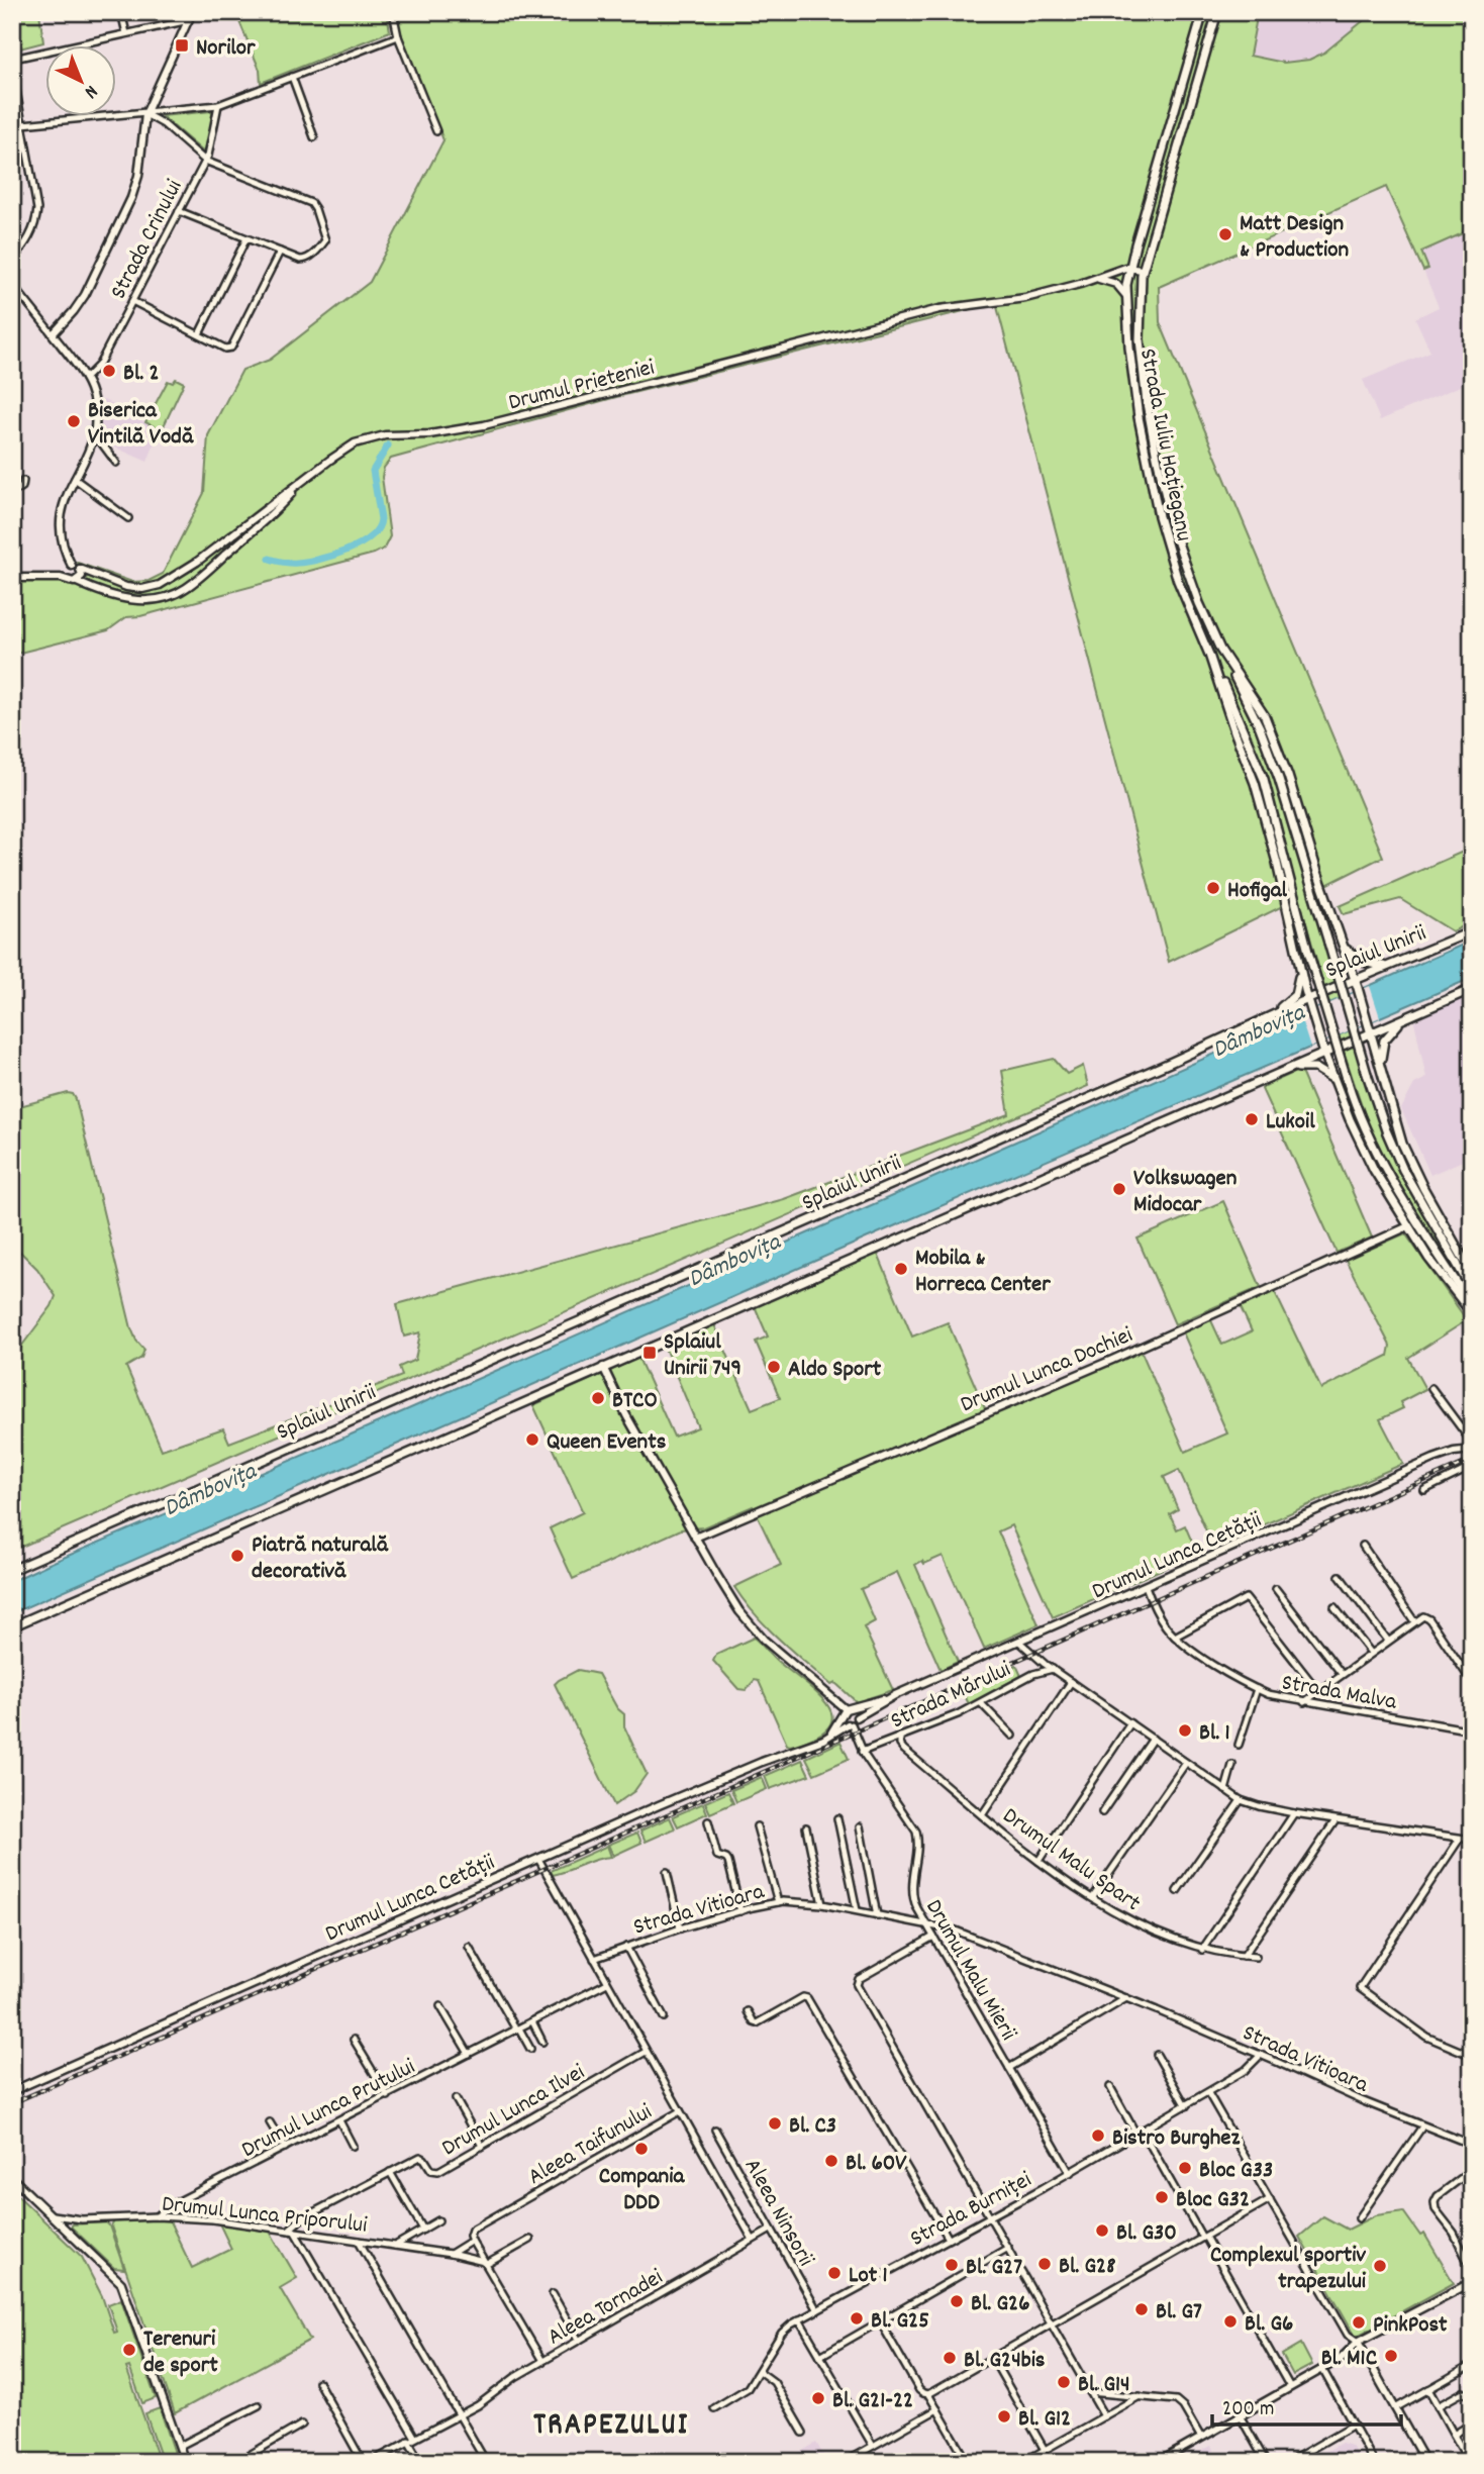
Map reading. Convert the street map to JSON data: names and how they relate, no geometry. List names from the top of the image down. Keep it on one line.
{"streets":{"main road":["Strada Iuliu Hațieganu","Splaiul Unirii"],"street":["Strada Crinului","Drumul Prieteniei","Drumul Lunca Dochiei","Drumul Lunca Cetății","Strada Malva","Strada Mărului","Drumul Malu Spart","Strada Vitioara","Drumul Malu Mierii","Drumul Lunca Prutului","Drumul Lunca Ilvei","Aleea Taifunului","Strada Burniței","Aleea Ninsorii","Drumul Lunca Priporului","Aleea Tornadei"]},"crossings":[["Drumul Prieteniei","Strada Iuliu Hațieganu"],["Strada Iuliu Hațieganu","Splaiul Unirii"],["Strada Iuliu Hațieganu","Drumul Lunca Dochiei"],["Drumul Lunca Cetății","Strada Malva"],["Drumul Lunca Cetății","Strada Mărului"],["Drumul Lunca Cetății","Drumul Malu Mierii"],["Strada Mărului","Drumul Malu Spart"],["Strada Mărului","Drumul Malu Mierii"],["Strada Vitioara","Drumul Malu Mierii"],["Strada Vitioara","Strada Burniței"],["Drumul Malu Mierii","Strada Burniței"],["Drumul Lunca Prutului","Drumul Lunca Priporului"],["Drumul Lunca Ilvei","Drumul Lunca Priporului"],["Aleea Taifunului","Drumul Lunca Priporului"],["Aleea Taifunului","Aleea Tornadei"],["Strada Burniței","Aleea Ninsorii"],["Aleea Ninsorii","Aleea Tornadei"]],"districts":["TRAPEZULUI"],"water":["Dâmbovița"],"places":{"transit":["Norilor","Splaiul Unirii 749"],"other":["Matt Design & Production","Bl. 2","Biserica Vintilă Vodă","Hofigal","Lukoil","Volkswagen Midocar","Mobila & Horreca Center","Aldo Sport","BTCO","Queen Events","Piatră naturală decorativă","Bl. 1","Bl. C3","Bistro Burghez","Compania DDD","Bl. 60V","Bloc G33","Bloc G32","Bl. G30","Bl. G28","Bl. G27","Complexul sportiv trapezului","Lot 1","Bl. G26","Bl. G7","Bl. G25","Bl. G6","PinkPost","Terenuri de sport","Bl. M1C","Bl. G24bis","Bl. G14","Bl. G21-22","Bl. G12"]},"scale_bar":"200 m","north":"bottom right"}
